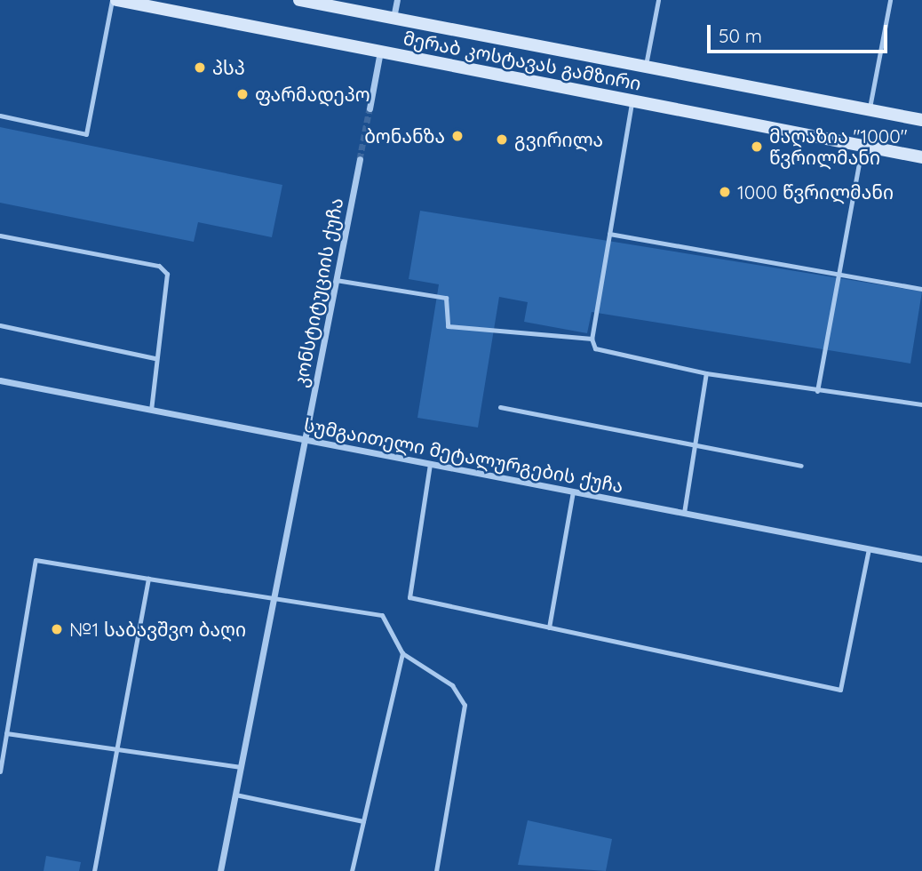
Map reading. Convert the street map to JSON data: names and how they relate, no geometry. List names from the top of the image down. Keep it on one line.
{"streets":{"street":["მერაბ კოსტავას გამზირი","კონსტიტუციის ქუჩა","სუმგაითელი მეტალურგების ქუჩა"]},"crossings":[["კონსტიტუციის ქუჩა","სუმგაითელი მეტალურგების ქუჩა"]],"places":["პსპ","ფარმადეპო","ბონანზა","გვირილა","მაღაზია \"1000\" წვრილმანი","1000 წვრილმანი","№1 საბავშვო ბაღი"],"scale_bar":"50 m"}
